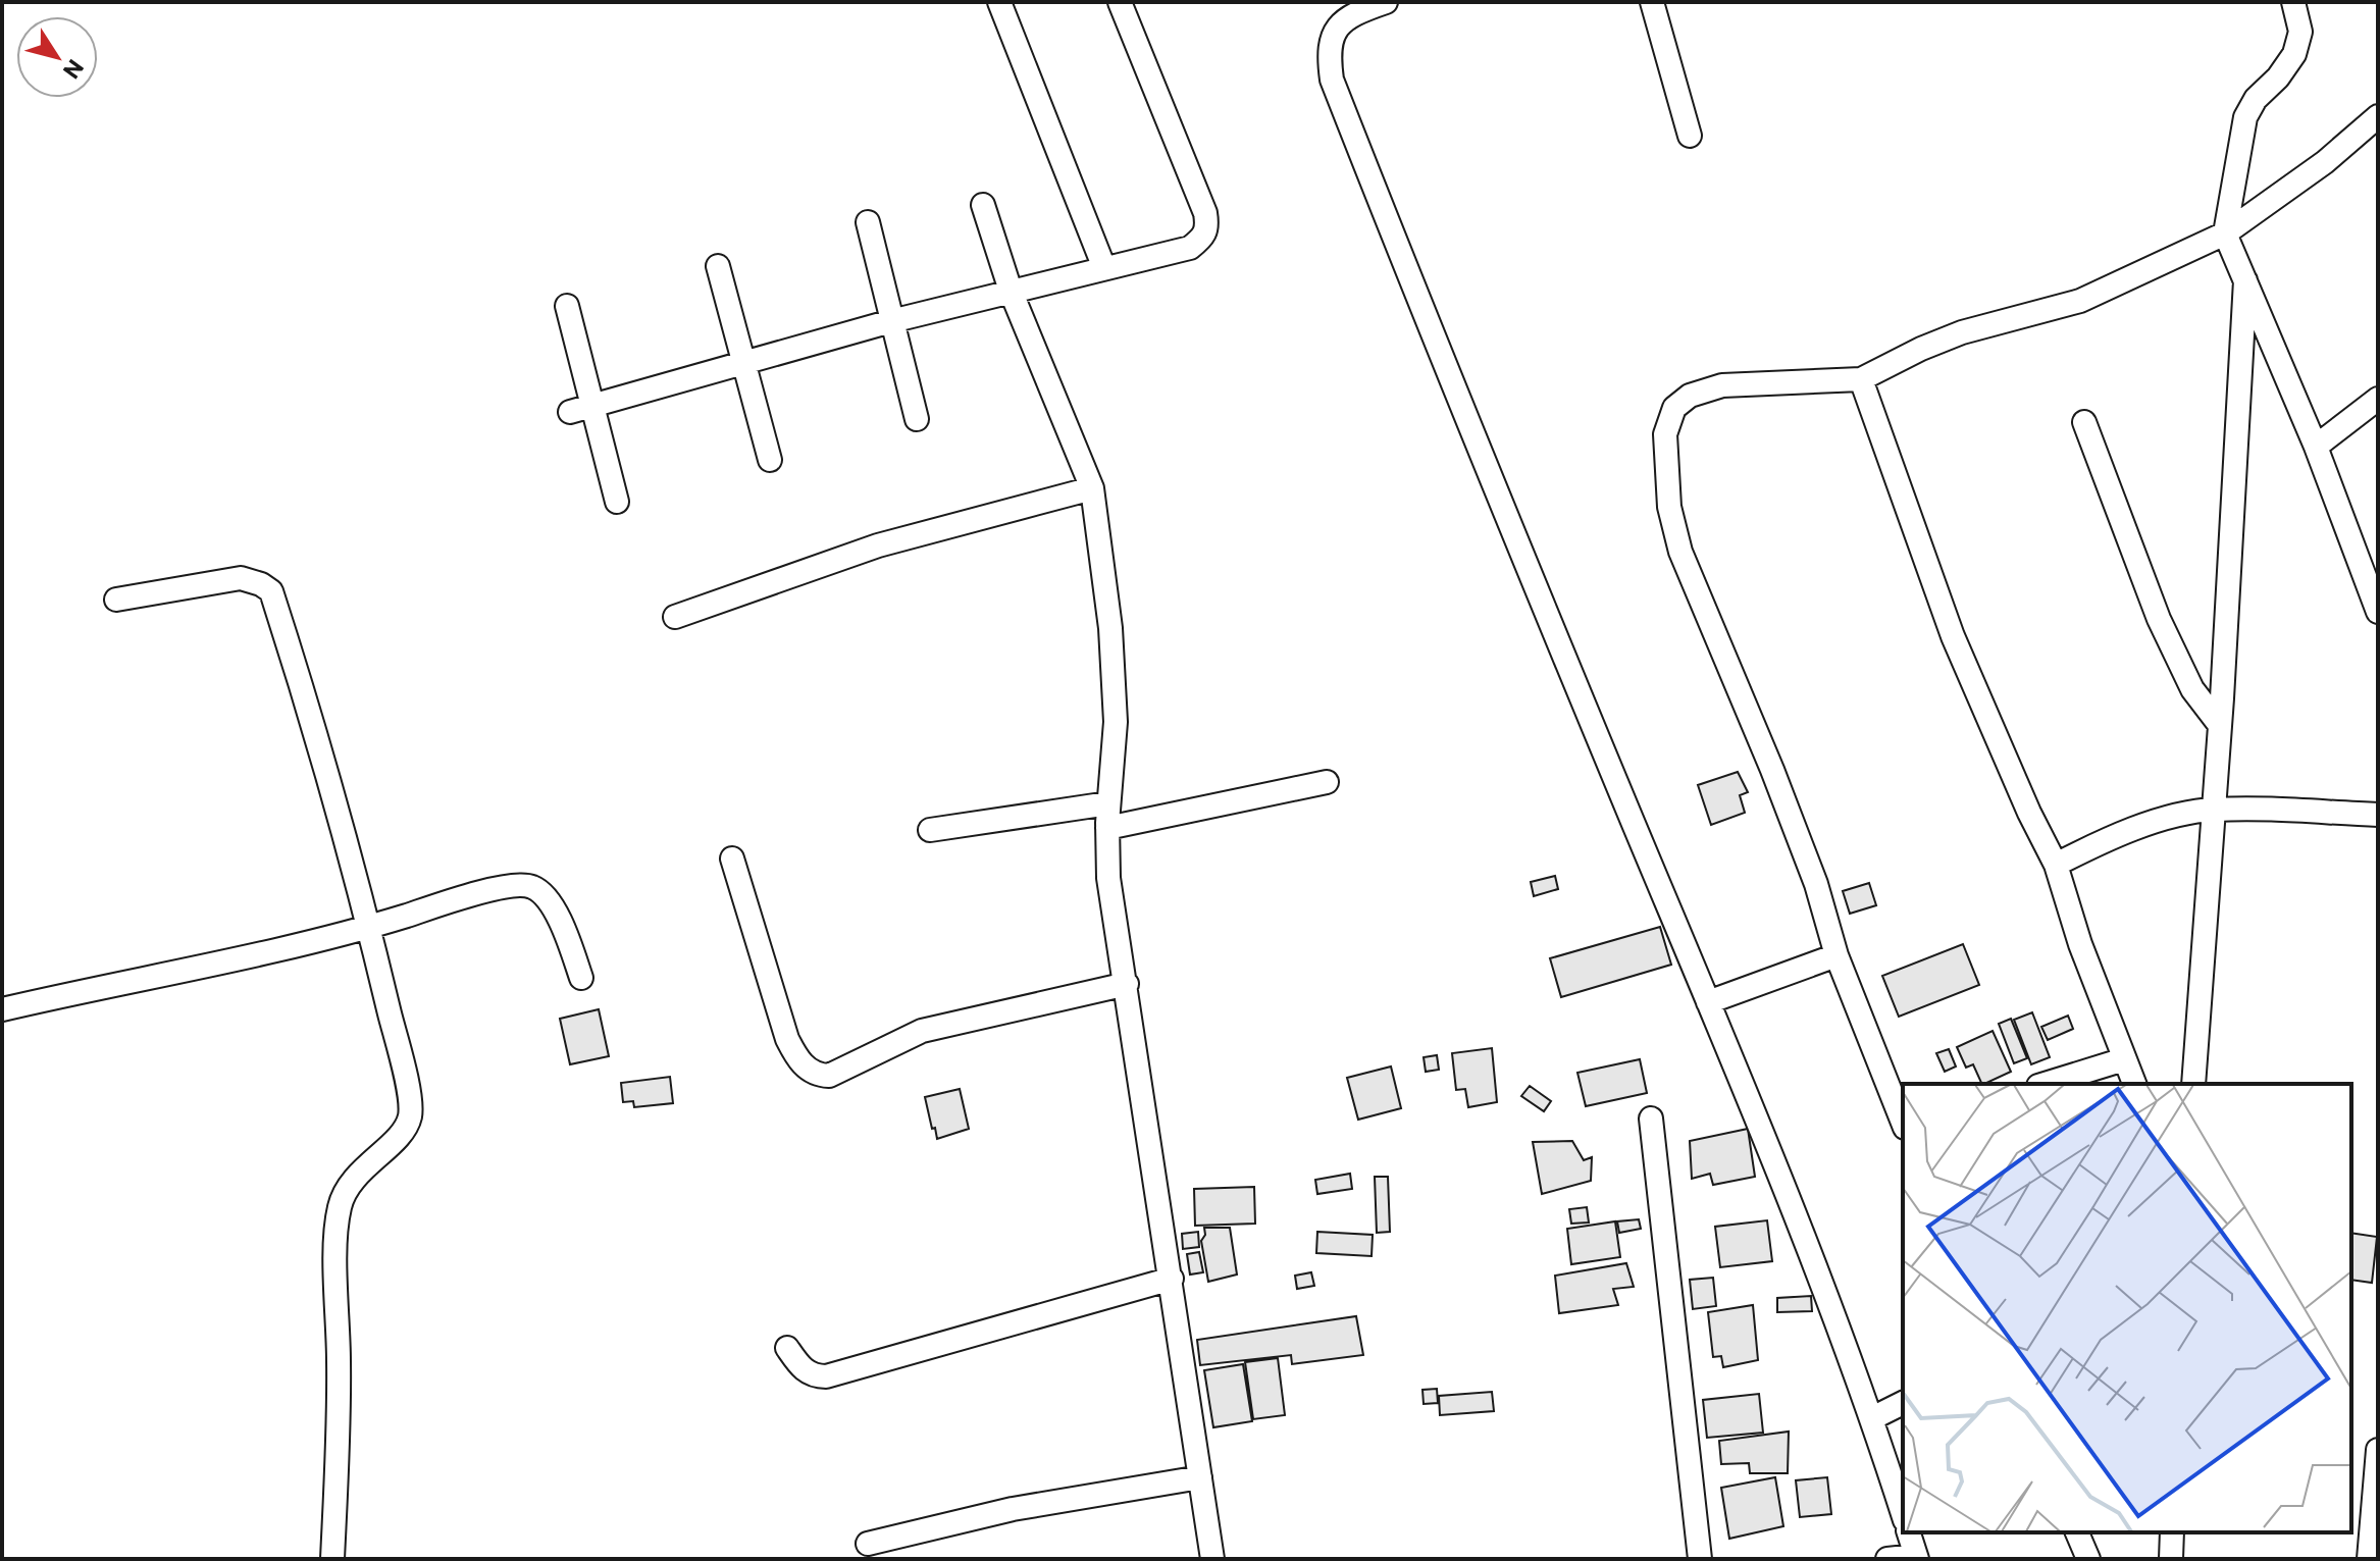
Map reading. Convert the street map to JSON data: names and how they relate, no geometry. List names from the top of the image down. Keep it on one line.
{"north":"bottom right"}
